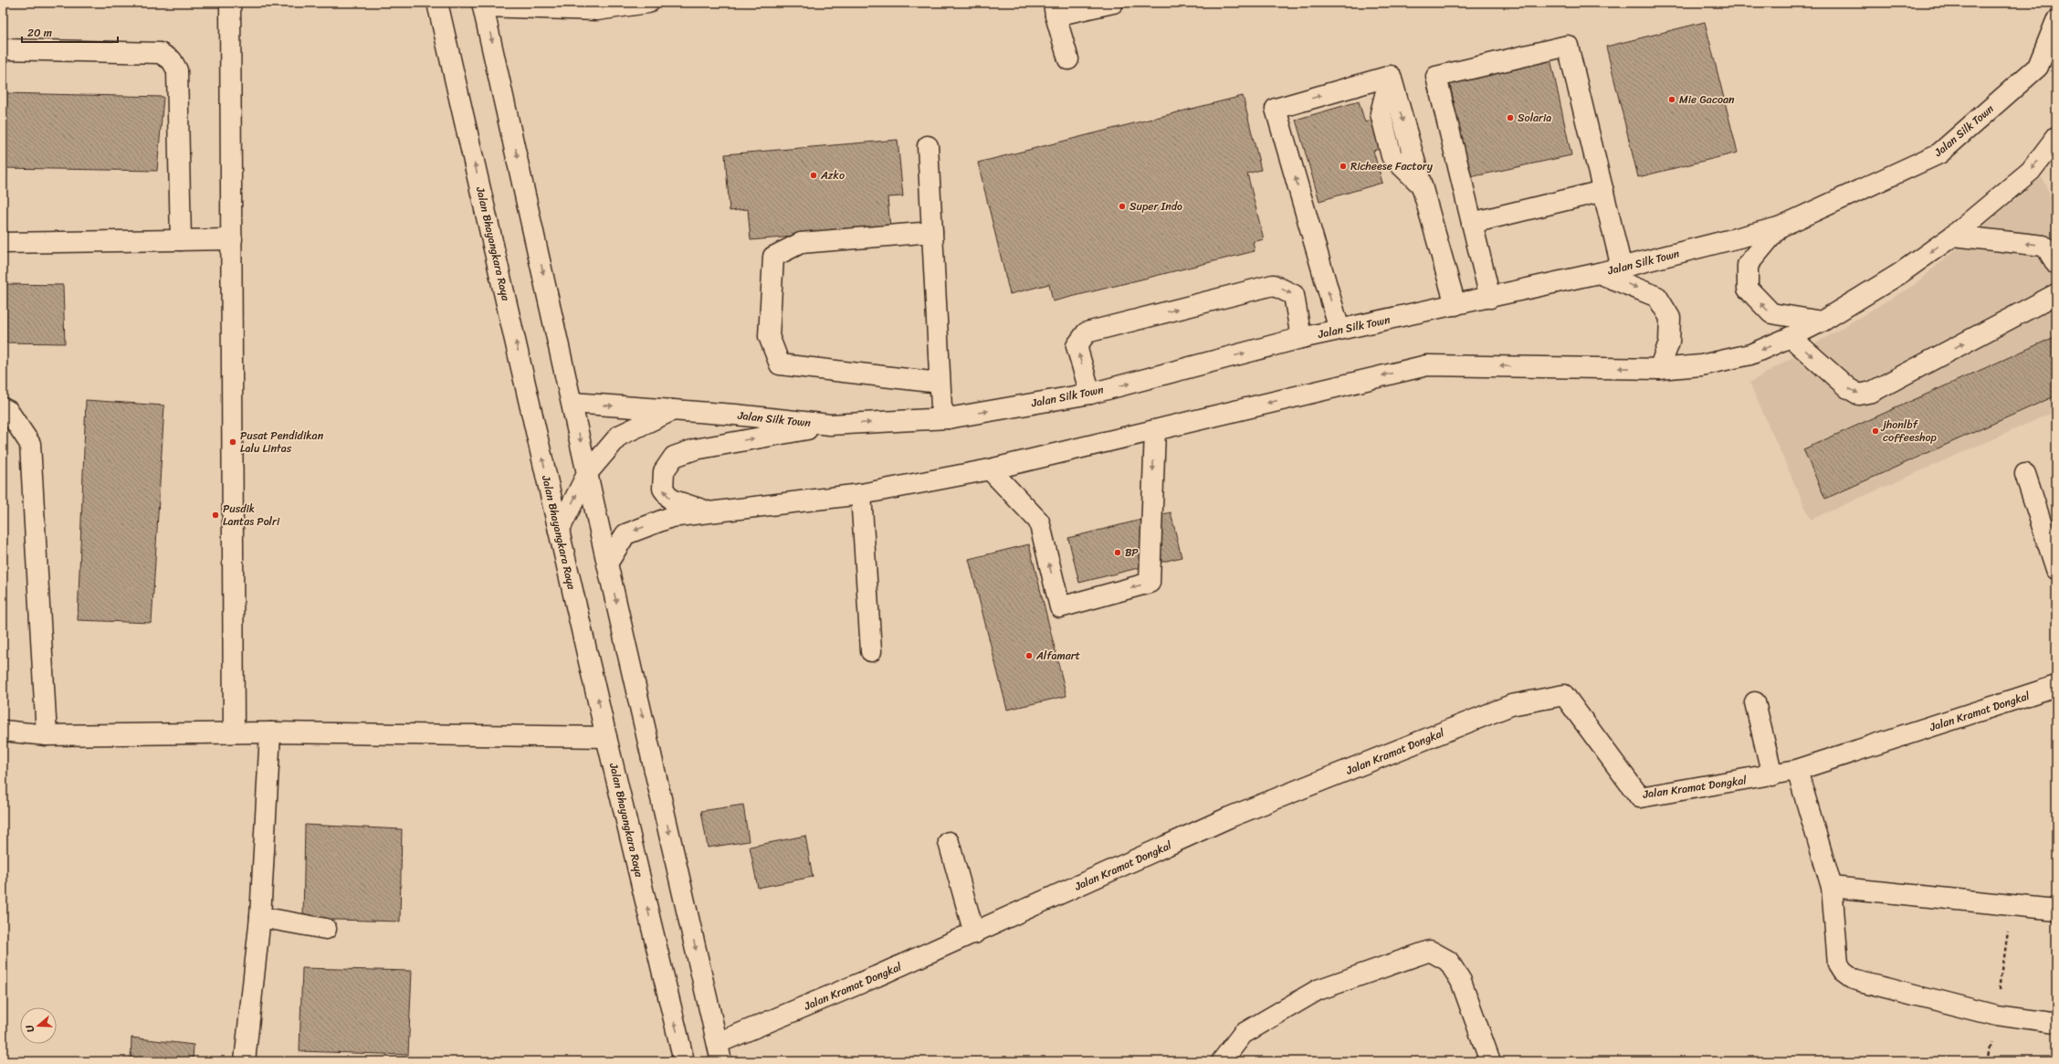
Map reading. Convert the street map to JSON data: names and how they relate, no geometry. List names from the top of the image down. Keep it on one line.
{"streets":{"main road":["Jalan Silk Town","Jalan Bhayangkara Raya","Jalan Kramat Dongkal"]},"places":["Mie Gacoan","Solaria","Richeese Factory","Azko","Super Indo","jhonlbf coffeeshop","Pusat Pendidikan Lalu Lintas","Pusdik Lantas Polri","BP","Alfamart"],"scale_bar":"20 m","north":"left"}
